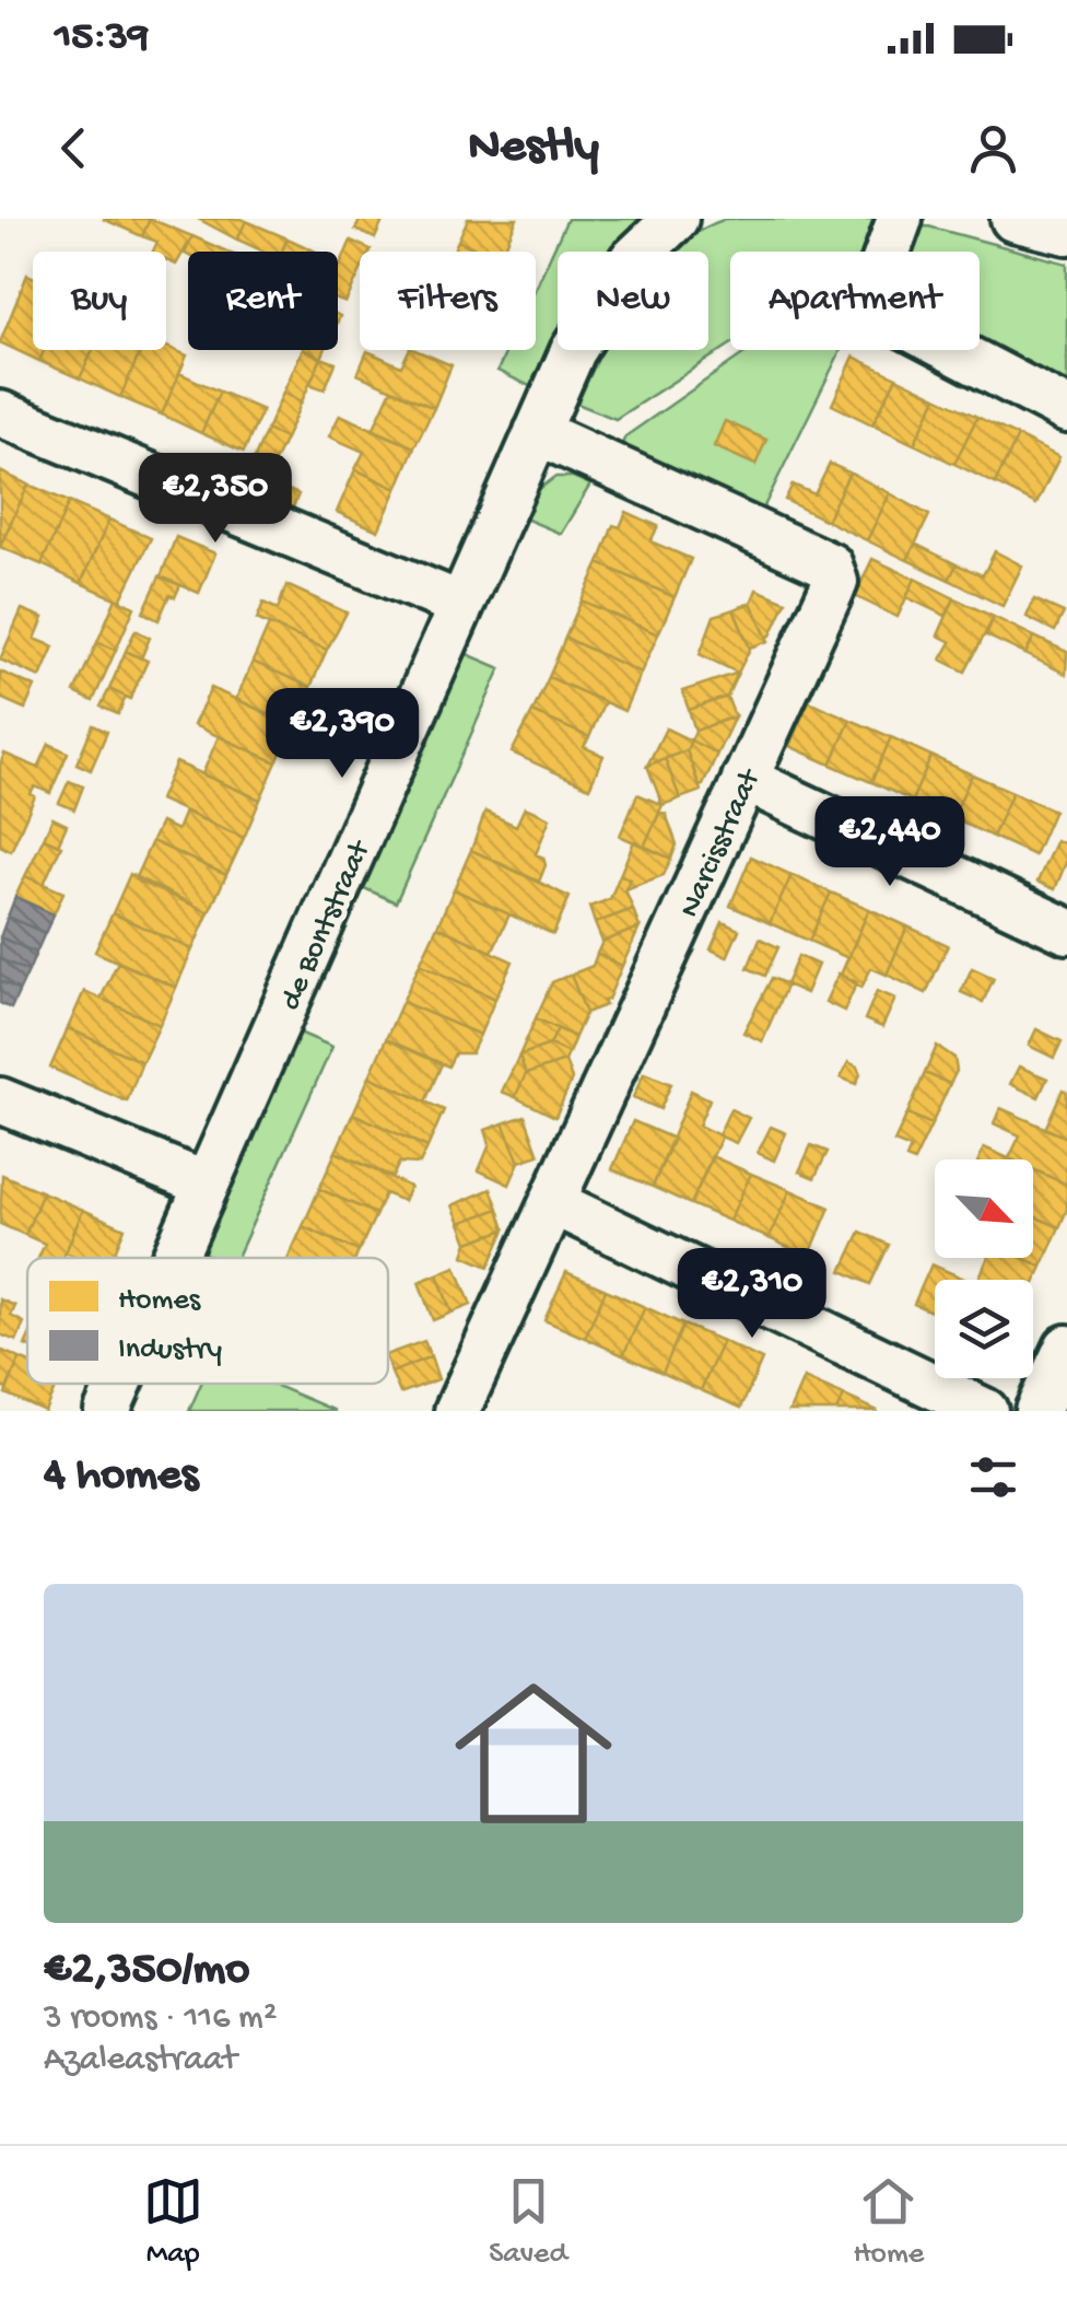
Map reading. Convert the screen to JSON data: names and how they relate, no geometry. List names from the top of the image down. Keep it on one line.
{"streets":{"street":["Narcisstraat","de Bontstraat"]},"crossings":[["Narcisstraat","de Bontstraat"]],"legend":["Homes","Industry"],"north":"bottom right","page":{"status":"15:39","header":"Nestly","chip":["Buy","Rent","Filters","New","Apartment"],"price":["€2,350","€2,390","€2,440","€2,310"],"heading":"4 homes","list":[{"name":"€2,350/mo","note":"3 rooms · 116 m² · Azaleastraat"}],"tabs":["Map","Saved","Home"]}}
